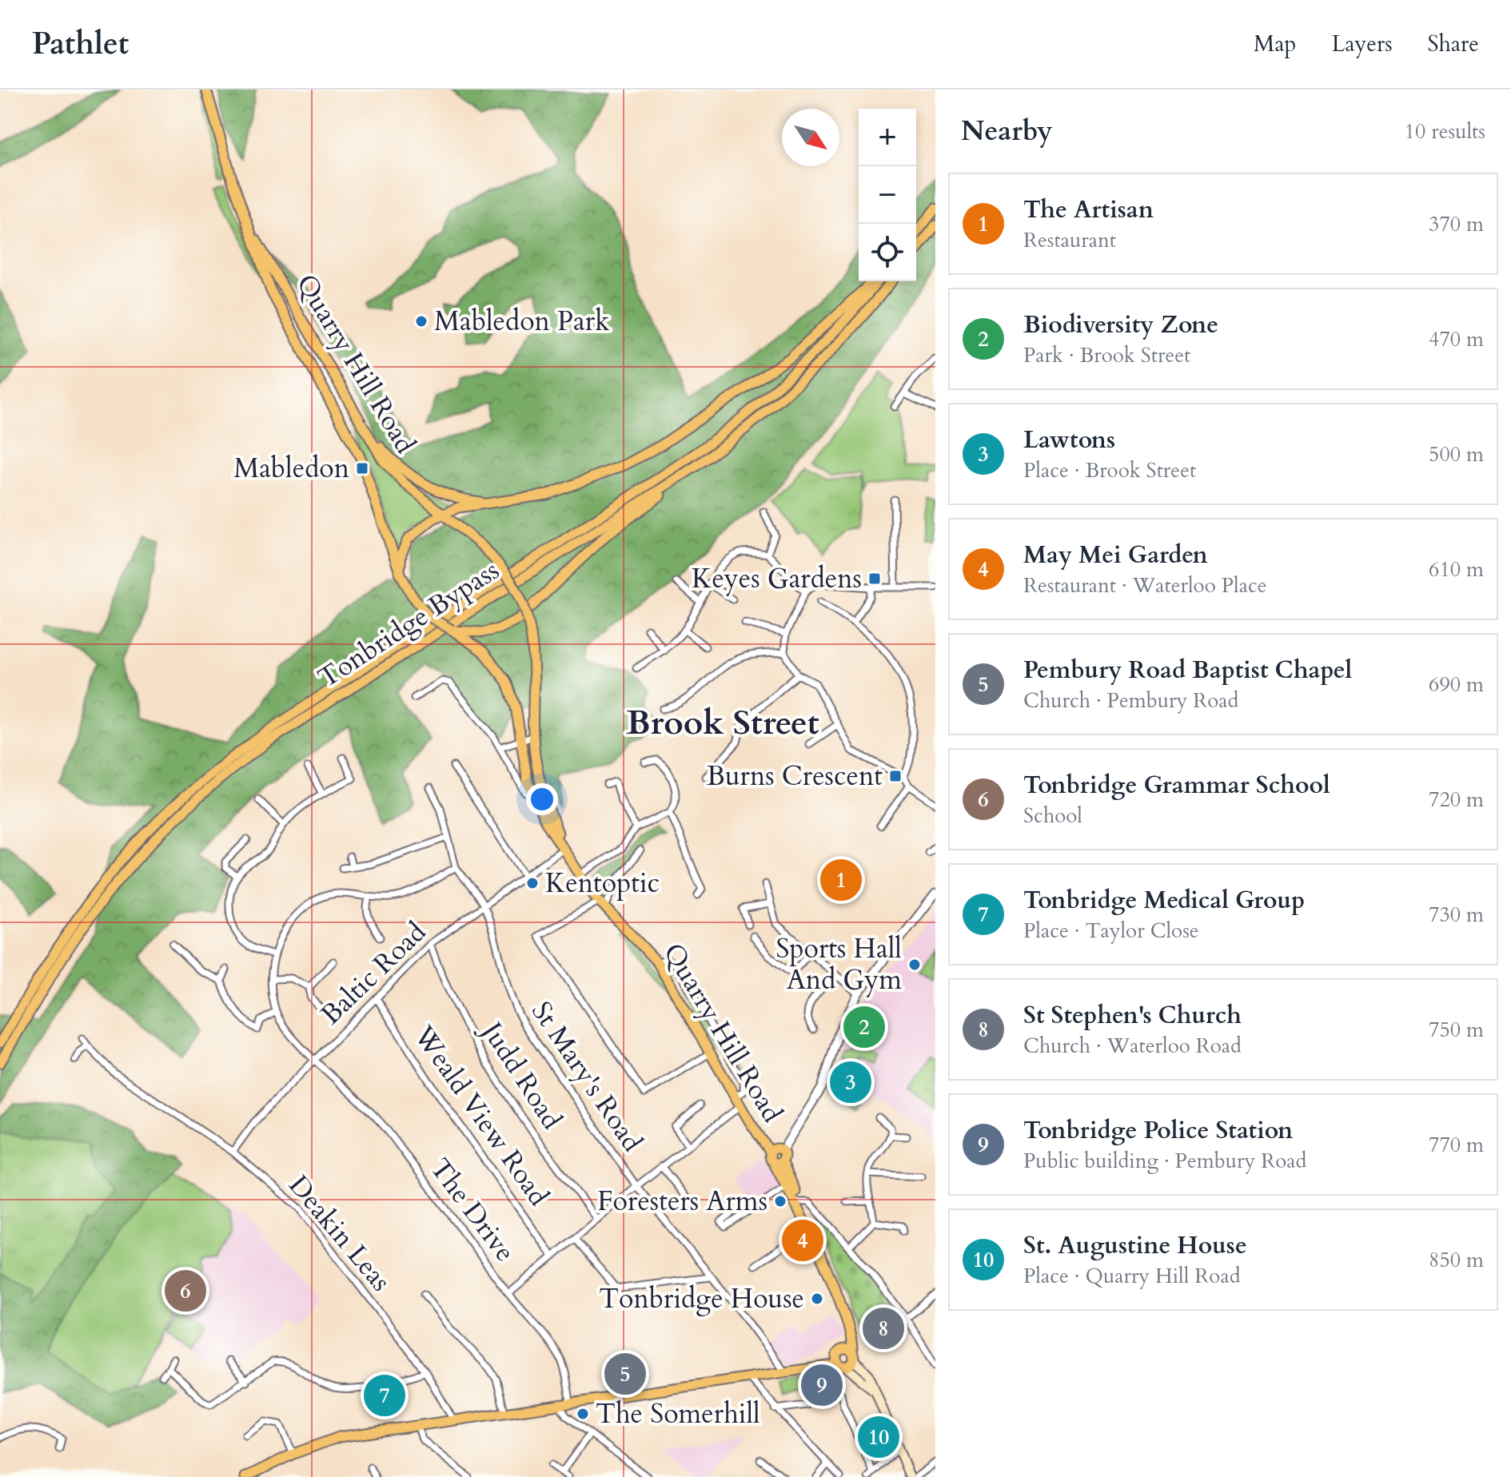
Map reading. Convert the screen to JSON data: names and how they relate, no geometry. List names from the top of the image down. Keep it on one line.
{"streets":{"main road":["Quarry Hill Road","Tonbridge Bypass"],"street":["Baltic Road","Judd Road","St Mary's Road","Weald View Road","The Drive","Deakin Leas"]},"crossings":[["Quarry Hill Road","Baltic Road"],["Baltic Road","Judd Road"],["Baltic Road","St Mary's Road"],["Baltic Road","Weald View Road"],["Baltic Road","The Drive"],["Baltic Road","Deakin Leas"]],"districts":["Brook Street"],"places":{"other":["Mabledon Park","Kentoptic","Sports Hall And Gym","Foresters Arms","Tonbridge House","The Somerhill"],"transit":["Mabledon","Keyes Gardens","Burns Crescent"]},"north":"bottom right","page":{"header":"Pathlet","nav":["Map","Layers","Share"],"heading":["Nearby","10 results"],"map_buttons":["+","−"],"list":[{"mark":"1","name":"The Artisan","note":"Restaurant","value":"370 m"},{"mark":"2","name":"Biodiversity Zone","note":"Park · Brook Street","value":"470 m"},{"mark":"3","name":"Lawtons","note":"Place · Brook Street","value":"500 m"},{"mark":"4","name":"May Mei Garden","note":"Restaurant · Waterloo Place","value":"610 m"},{"mark":"5","name":"Pembury Road Baptist Chapel","note":"Church · Pembury Road","value":"690 m"},{"mark":"6","name":"Tonbridge Grammar School","note":"School","value":"720 m"},{"mark":"7","name":"Tonbridge Medical Group","note":"Place · Taylor Close","value":"730 m"},{"mark":"8","name":"St Stephen's Church","note":"Church · Waterloo Road","value":"750 m"},{"mark":"9","name":"Tonbridge Police Station","note":"Public building · Pembury Road","value":"770 m"},{"mark":"10","name":"St. Augustine House","note":"Place · Quarry Hill Road","value":"850 m"}],"pins":["1","2","3","4","6","8","5","9","7","10"]}}
